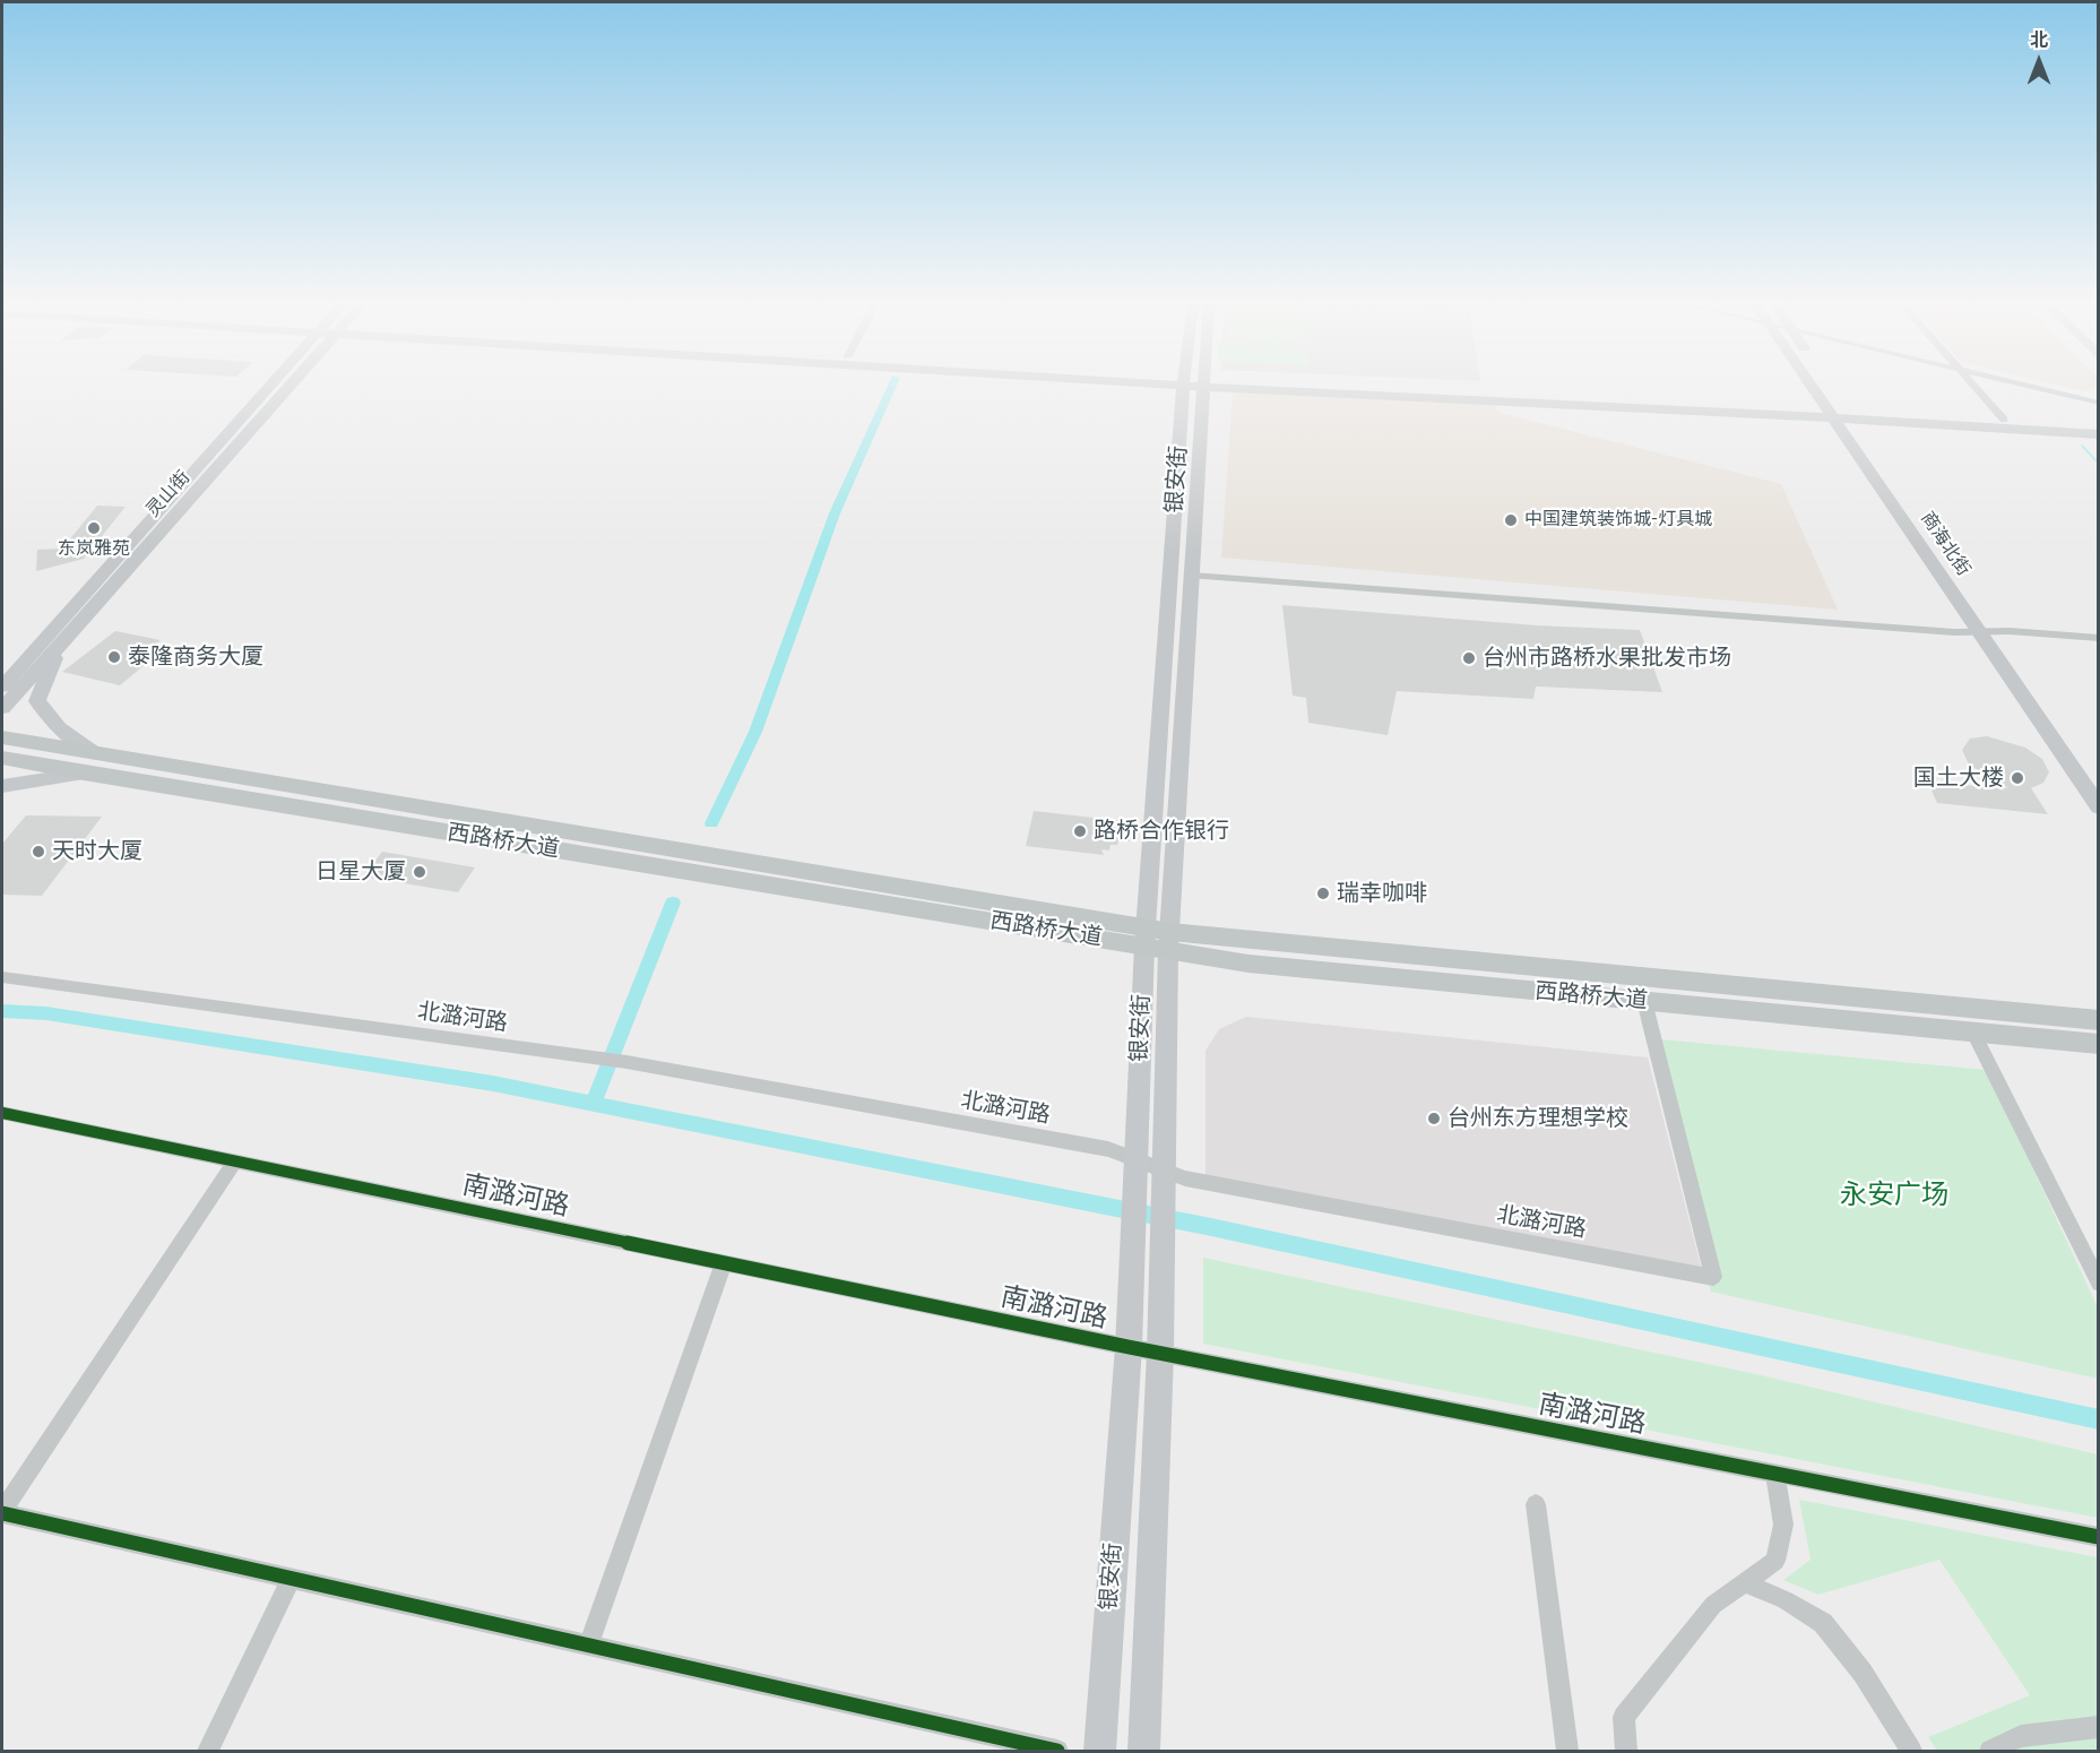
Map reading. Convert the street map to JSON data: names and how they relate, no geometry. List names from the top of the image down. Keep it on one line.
{"streets":{"main road":["银安街","灵山街","商海北街","西路桥大道"],"street":["北潞河路","南潞河路"]},"crossings":[["银安街","西路桥大道"],["银安街","北潞河路"],["银安街","南潞河路"],["西路桥大道","北潞河路"]],"parks":["永安广场"],"places":["中国建筑装饰城-灯具城","东岚雅苑","泰隆商务大厦","台州市路桥水果批发市场","国土大楼","路桥合作银行","天时大厦","日星大厦","瑞幸咖啡","台州东方理想学校"],"north":"top"}
